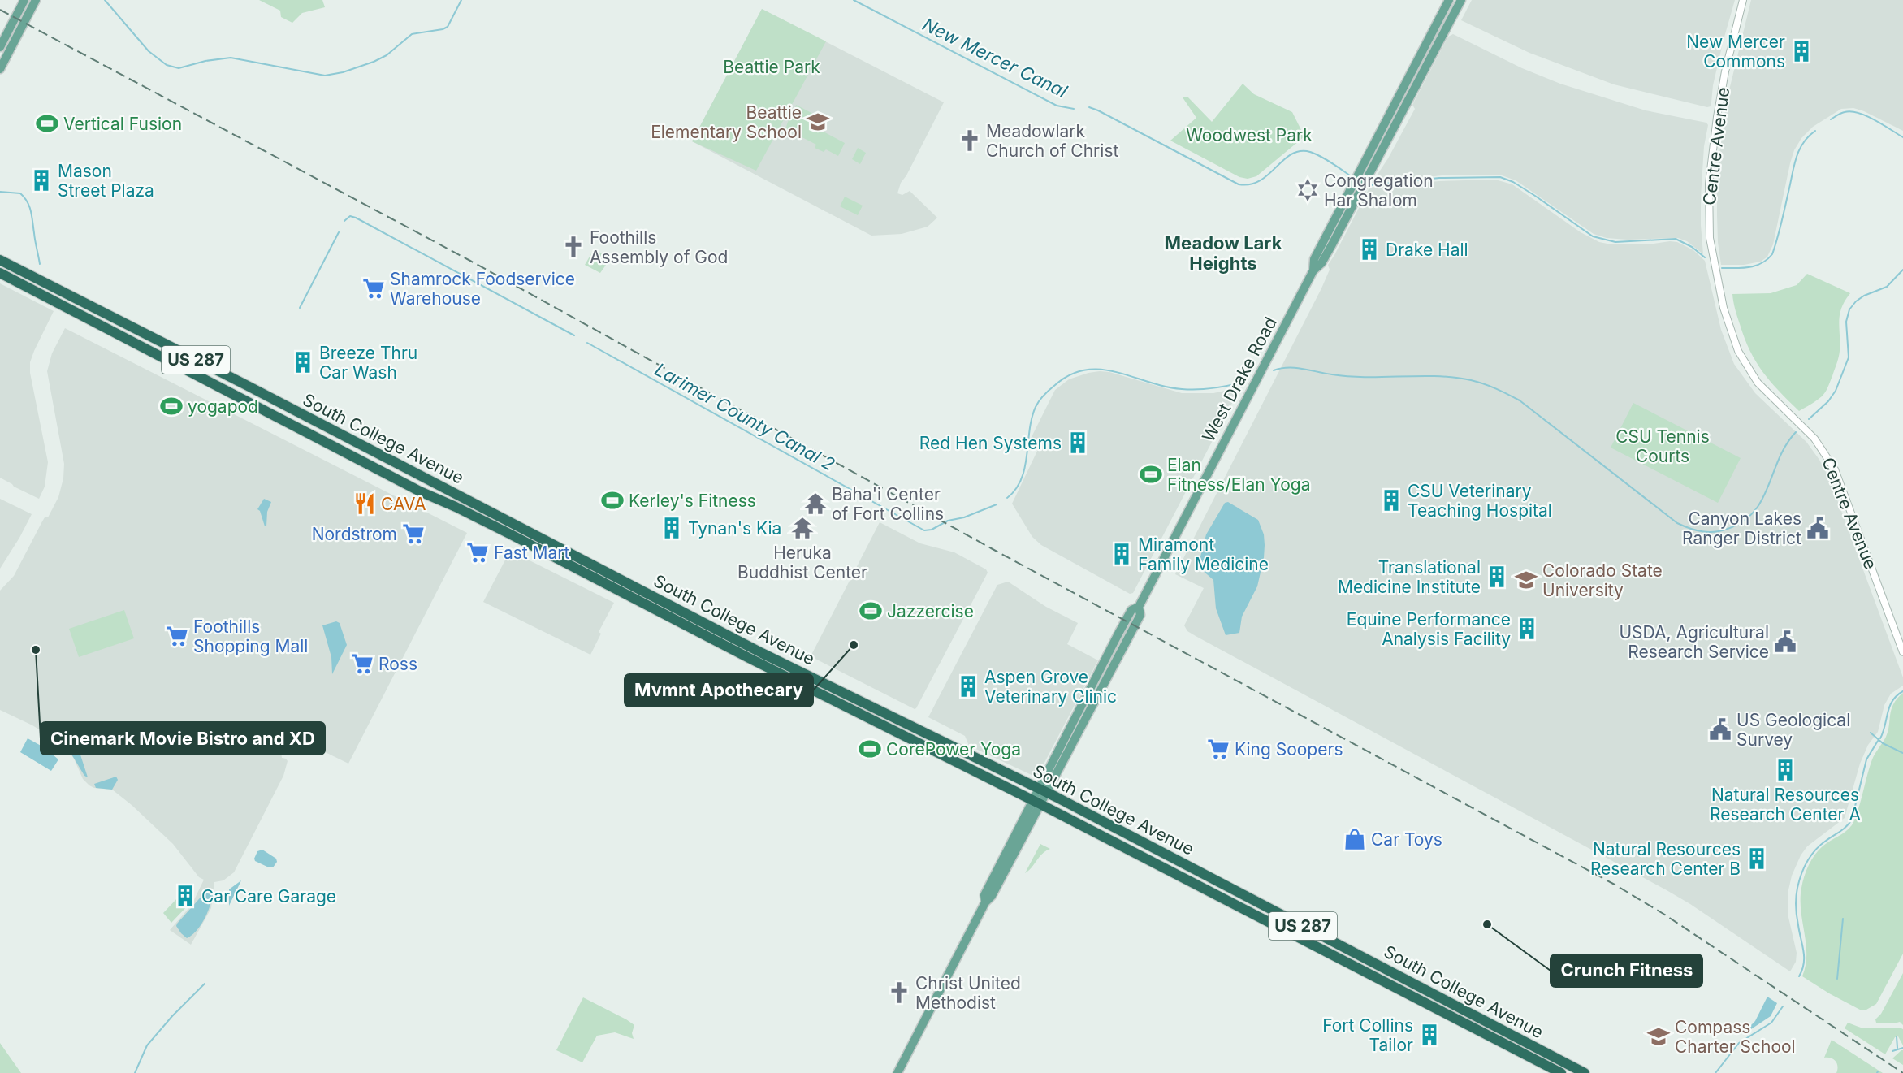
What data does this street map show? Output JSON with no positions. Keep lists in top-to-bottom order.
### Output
{
  "streets": {
    "highway": ["US 287", "South College Avenue"],
    "main road": ["West Drake Road"],
    "street": ["Centre Avenue"]
  },
  "crossings": [
    ["West Drake Road", "South College Avenue"]
  ],
  "districts": ["Meadow Lark Heights"],
  "water": ["New Mercer Canal", "Larimer County Canal 2"],
  "parks": ["Beattie Park", "Woodwest Park", "CSU Tennis Courts"],
  "places": {
    "building": [
      "New Mercer Commons",
      "Mason Street Plaza",
      "Drake Hall",
      "Breeze Thru Car Wash",
      "Red Hen Systems",
      "CSU Veterinary Teaching Hospital",
      "Tynan's Kia",
      "Miramont Family Medicine",
      "Translational Medicine Institute",
      "Equine Performance Analysis Facility",
      "Aspen Grove Veterinary Clinic",
      "Natural Resources Research Center A",
      "Natural Resources Research Center B",
      "Car Care Garage",
      "Fort Collins Tailor"
    ],
    "school or university": ["Beattie Elementary School", "Colorado State University", "Compass Charter School"],
    "sports": [
      "Vertical Fusion",
      "yogapod",
      "Elan Fitness/Elan Yoga",
      "Kerley's Fitness",
      "Jazzercise",
      "CorePower Yoga"
    ],
    "church": ["Meadowlark Church of Christ", "Foothills Assembly of God", "Christ United Methodist"],
    "synagogue": ["Congregation Har Shalom"],
    "supermarket": [
      "Shamrock Foodservice Warehouse",
      "Nordstrom",
      "Fast Mart",
      "Foothills Shopping Mall",
      "Ross",
      "King Soopers"
    ],
    "restaurant": ["CAVA"],
    "temple": ["Baha'i Center of Fort Collins", "Heruka Buddhist Center"],
    "public building": ["Canyon Lakes Ranger District", "USDA, Agricultural Research Service", "US Geological Survey"],
    "other": ["Mvmnt Apothecary", "Cinemark Movie Bistro and XD", "Crunch Fitness"],
    "shop": ["Car Toys"]
  }
}
